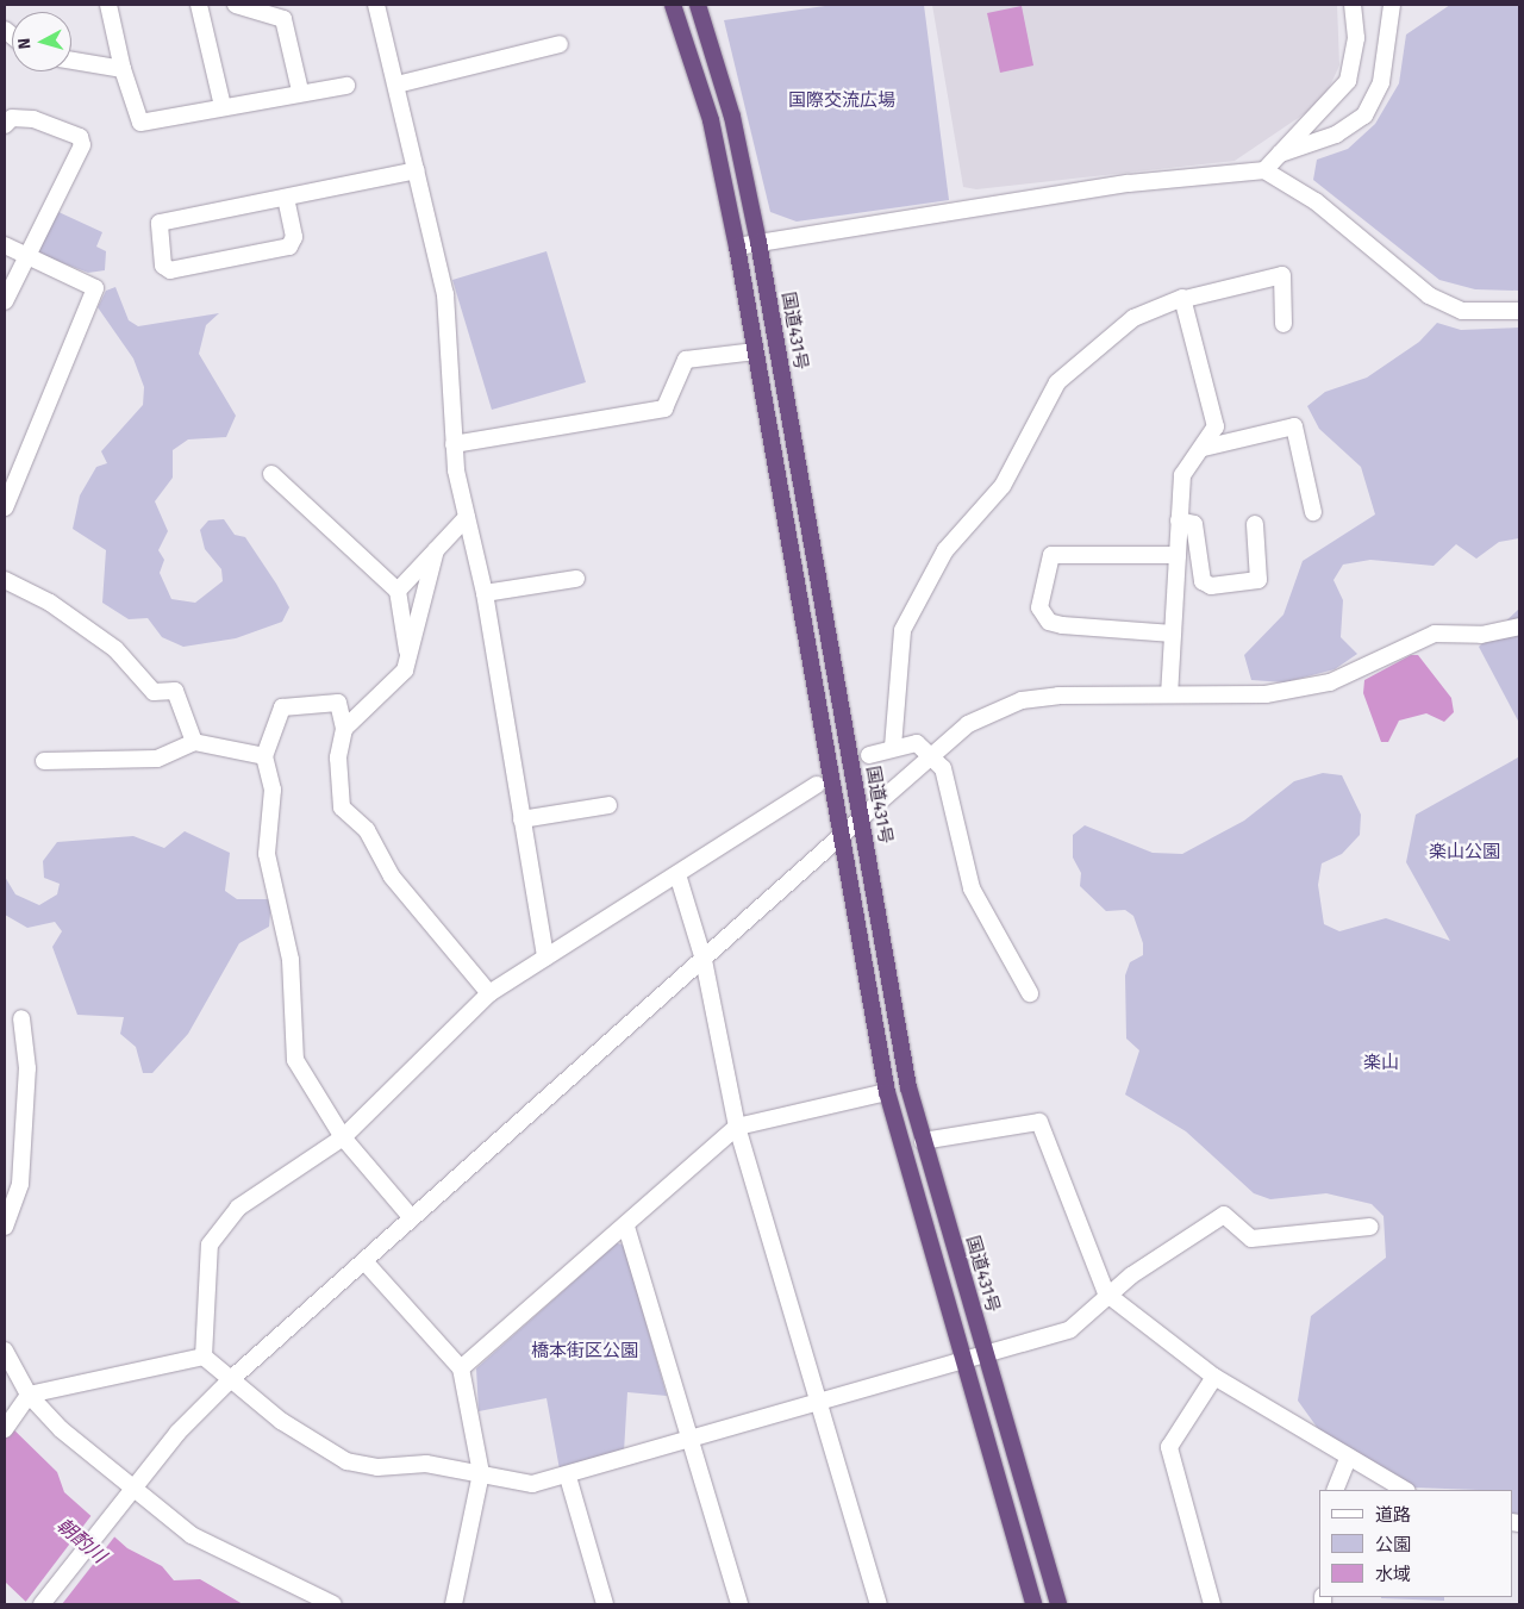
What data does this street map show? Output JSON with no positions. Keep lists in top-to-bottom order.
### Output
{
  "streets": {
    "highway": ["国道431号"]
  },
  "water": ["朝酌川"],
  "parks": [
    "国際交流広場",
    "楽山公園",
    "楽山",
    "橋本街区公園"
  ],
  "legend": ["道路", "公園", "水域"],
  "north": "left"
}
